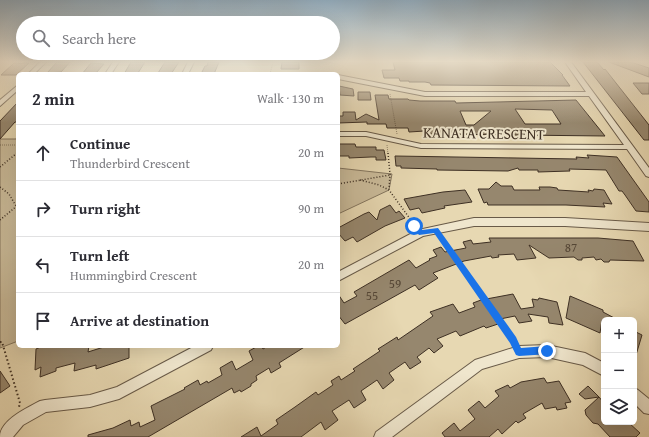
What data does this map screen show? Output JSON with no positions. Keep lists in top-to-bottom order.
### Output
{
  "streets": {
    "street": ["KANATA CRESCENT"]
  },
  "house_numbers": ["87", "59", "55"],
  "page": {
    "search": "Search here",
    "heading": ["2 min", "Walk · 130 m"],
    "list": [
      ["Continue", "Thunderbird Crescent", "20 m"],
      ["Turn right", "90 m"],
      ["Turn left", "Hummingbird Crescent", "20 m"],
      "Arrive at destination"
    ],
    "map_buttons": ["+", "−"]
  }
}
